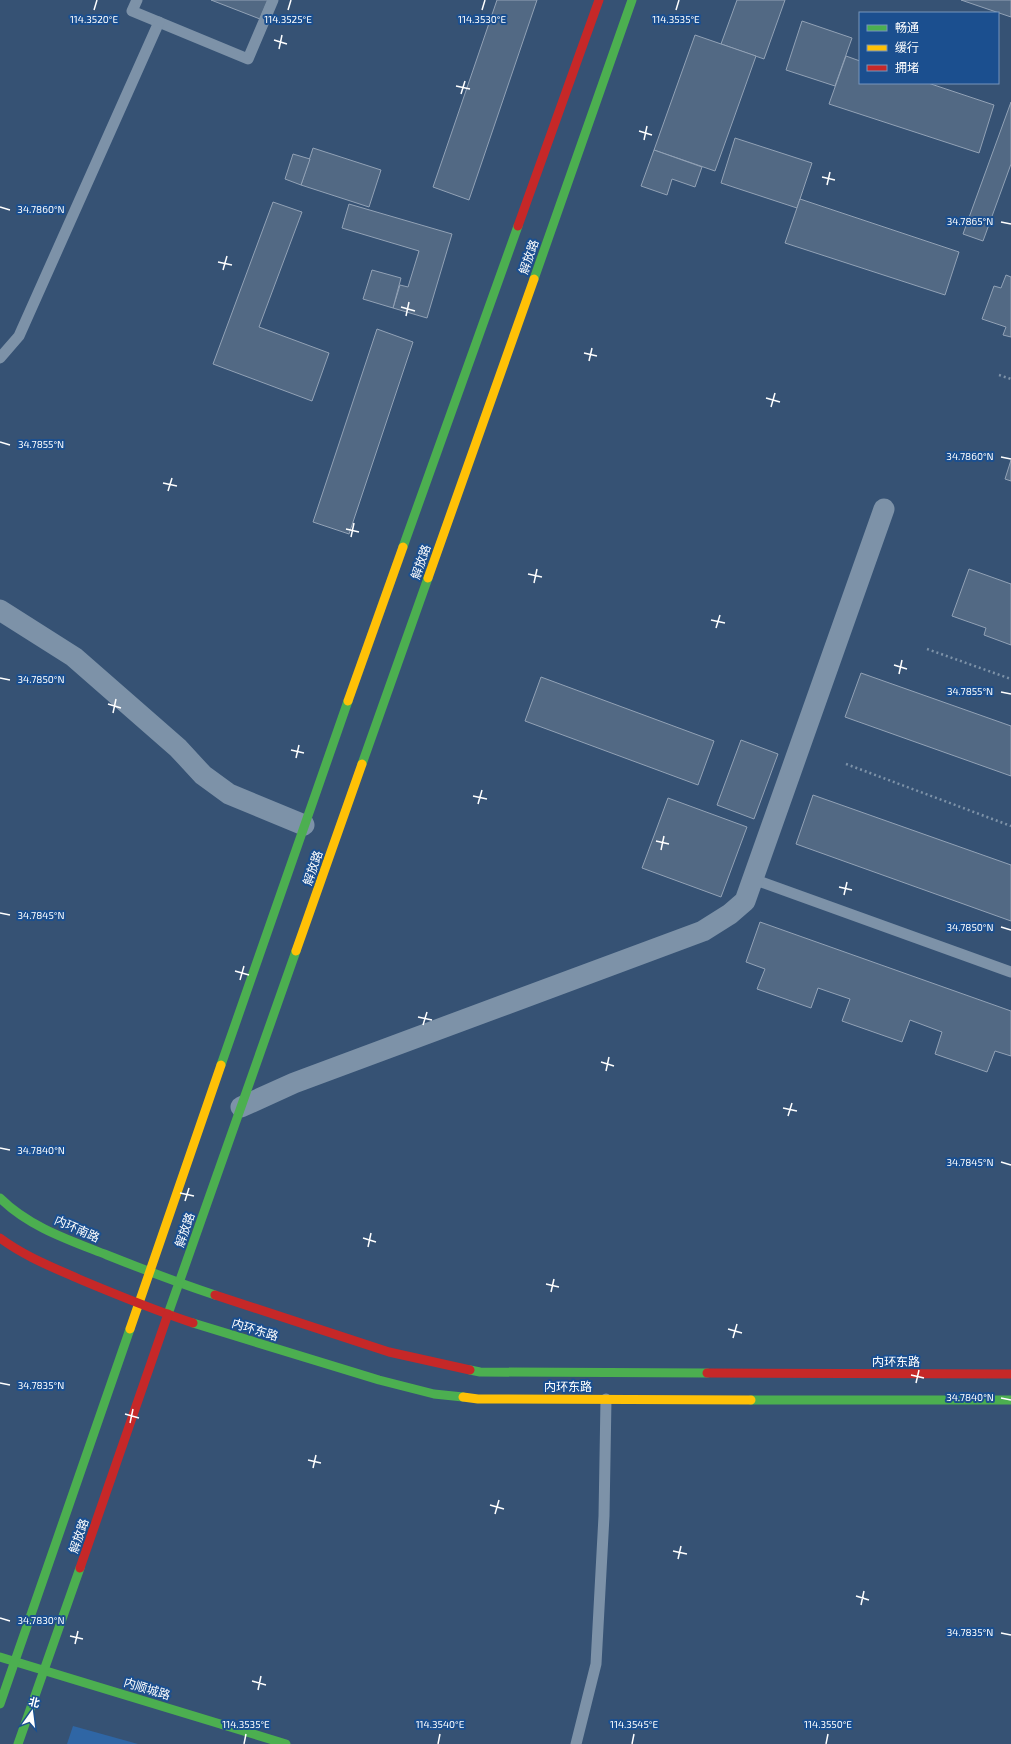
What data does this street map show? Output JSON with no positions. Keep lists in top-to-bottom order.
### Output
{
  "streets": {
    "main road": [
      "解放路",
      "内环南路",
      "内环东路",
      "内顺城路"
    ]
  },
  "crossings": [
    ["解放路", "内环南路"],
    ["解放路", "内环东路"],
    ["解放路", "内顺城路"],
    ["内环南路", "内环东路"]
  ],
  "legend": ["畅通", "缓行", "拥堵"],
  "north": "top",
  "coordinates": [
    "114.3520°E",
    "114.3525°E",
    "114.3530°E",
    "114.3535°E",
    "34.7860°N",
    "34.7865°N",
    "34.7855°N",
    "34.7850°N",
    "34.7845°N",
    "34.7840°N",
    "34.7835°N",
    "34.7830°N",
    "114.3540°E",
    "114.3545°E",
    "114.3550°E"
  ]
}
